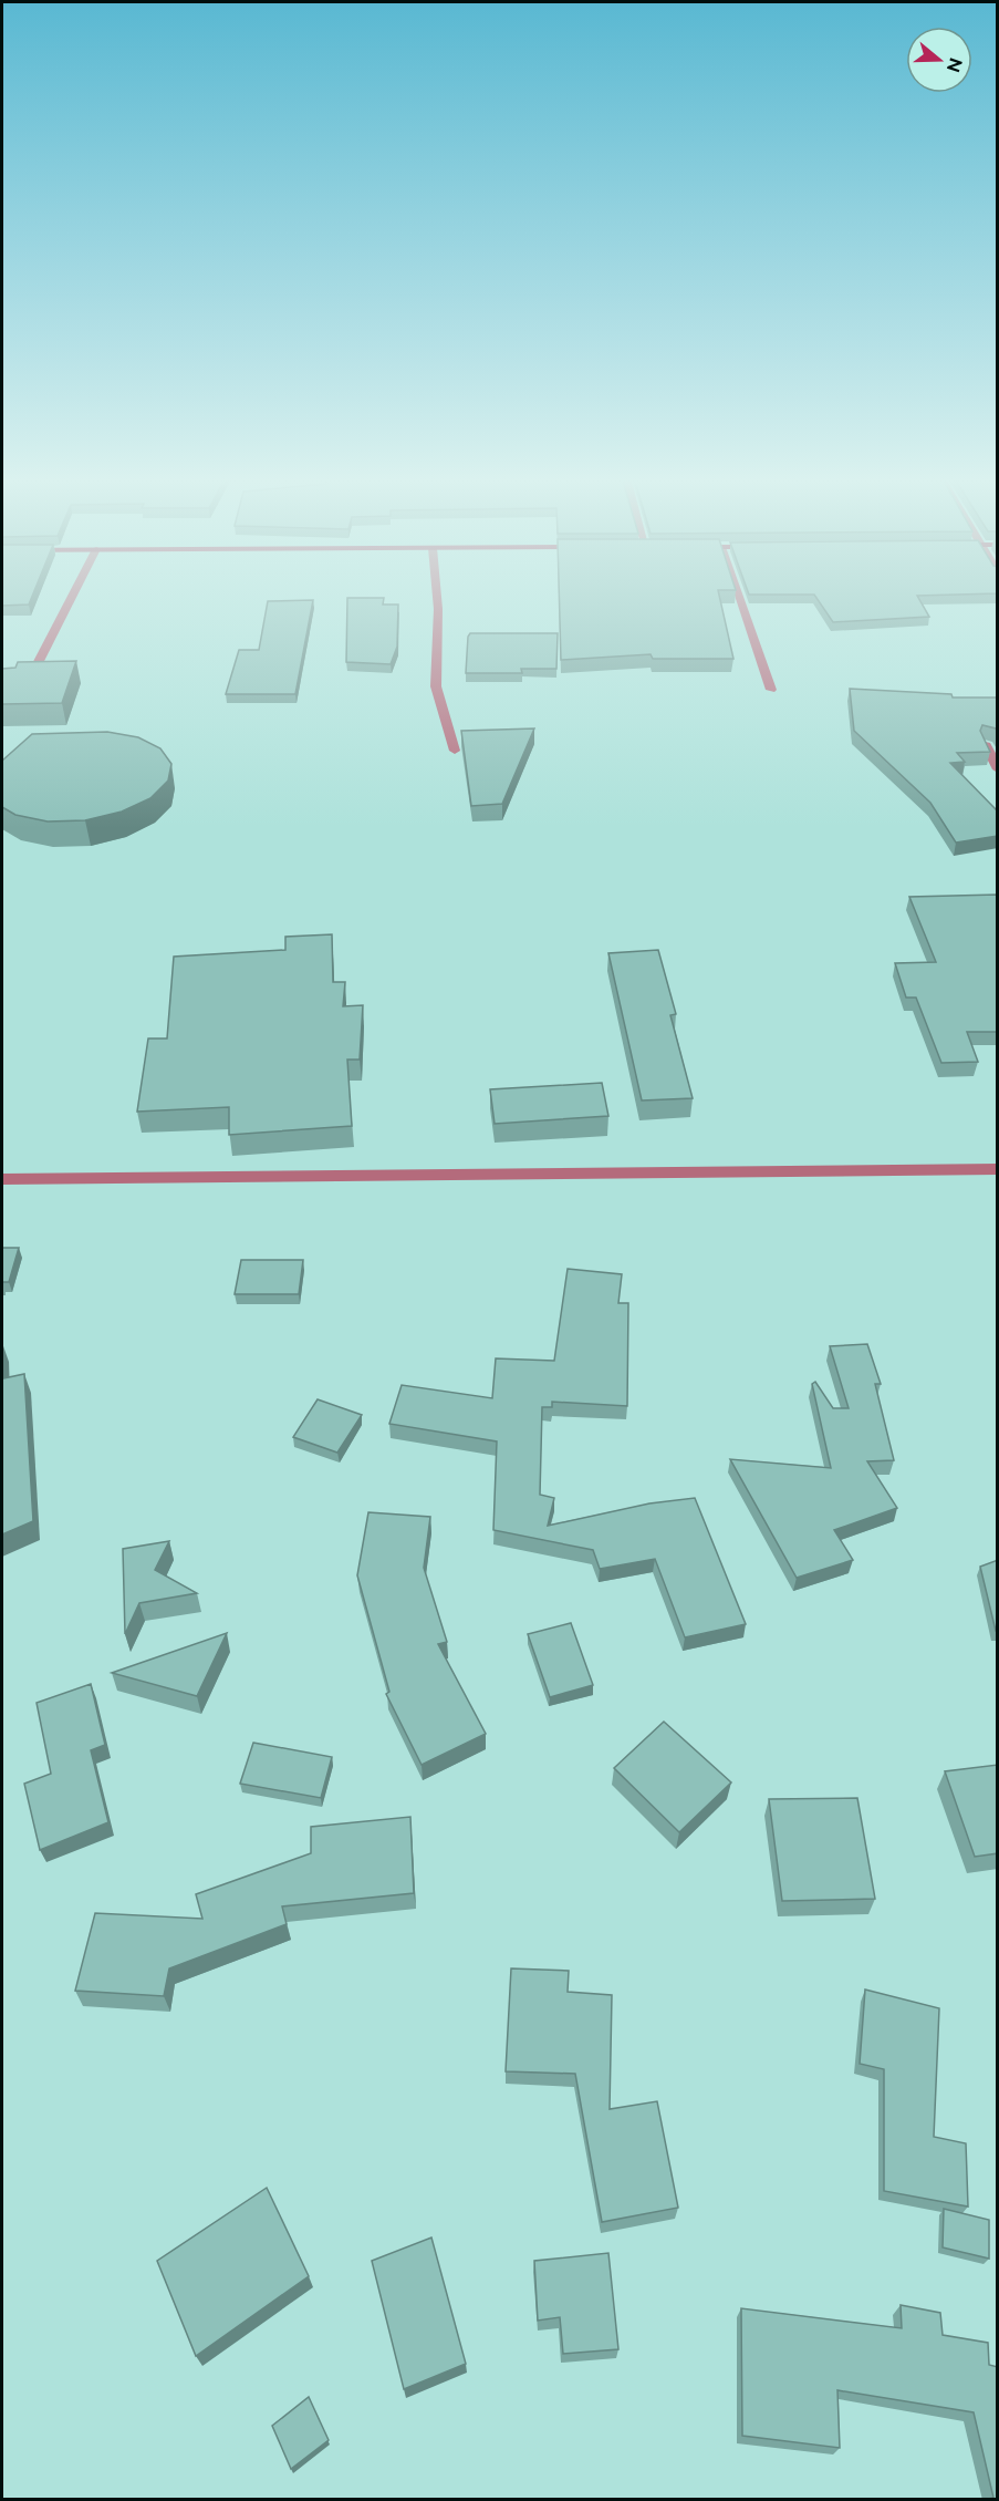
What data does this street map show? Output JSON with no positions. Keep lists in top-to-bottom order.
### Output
{
  "north": "right"
}
